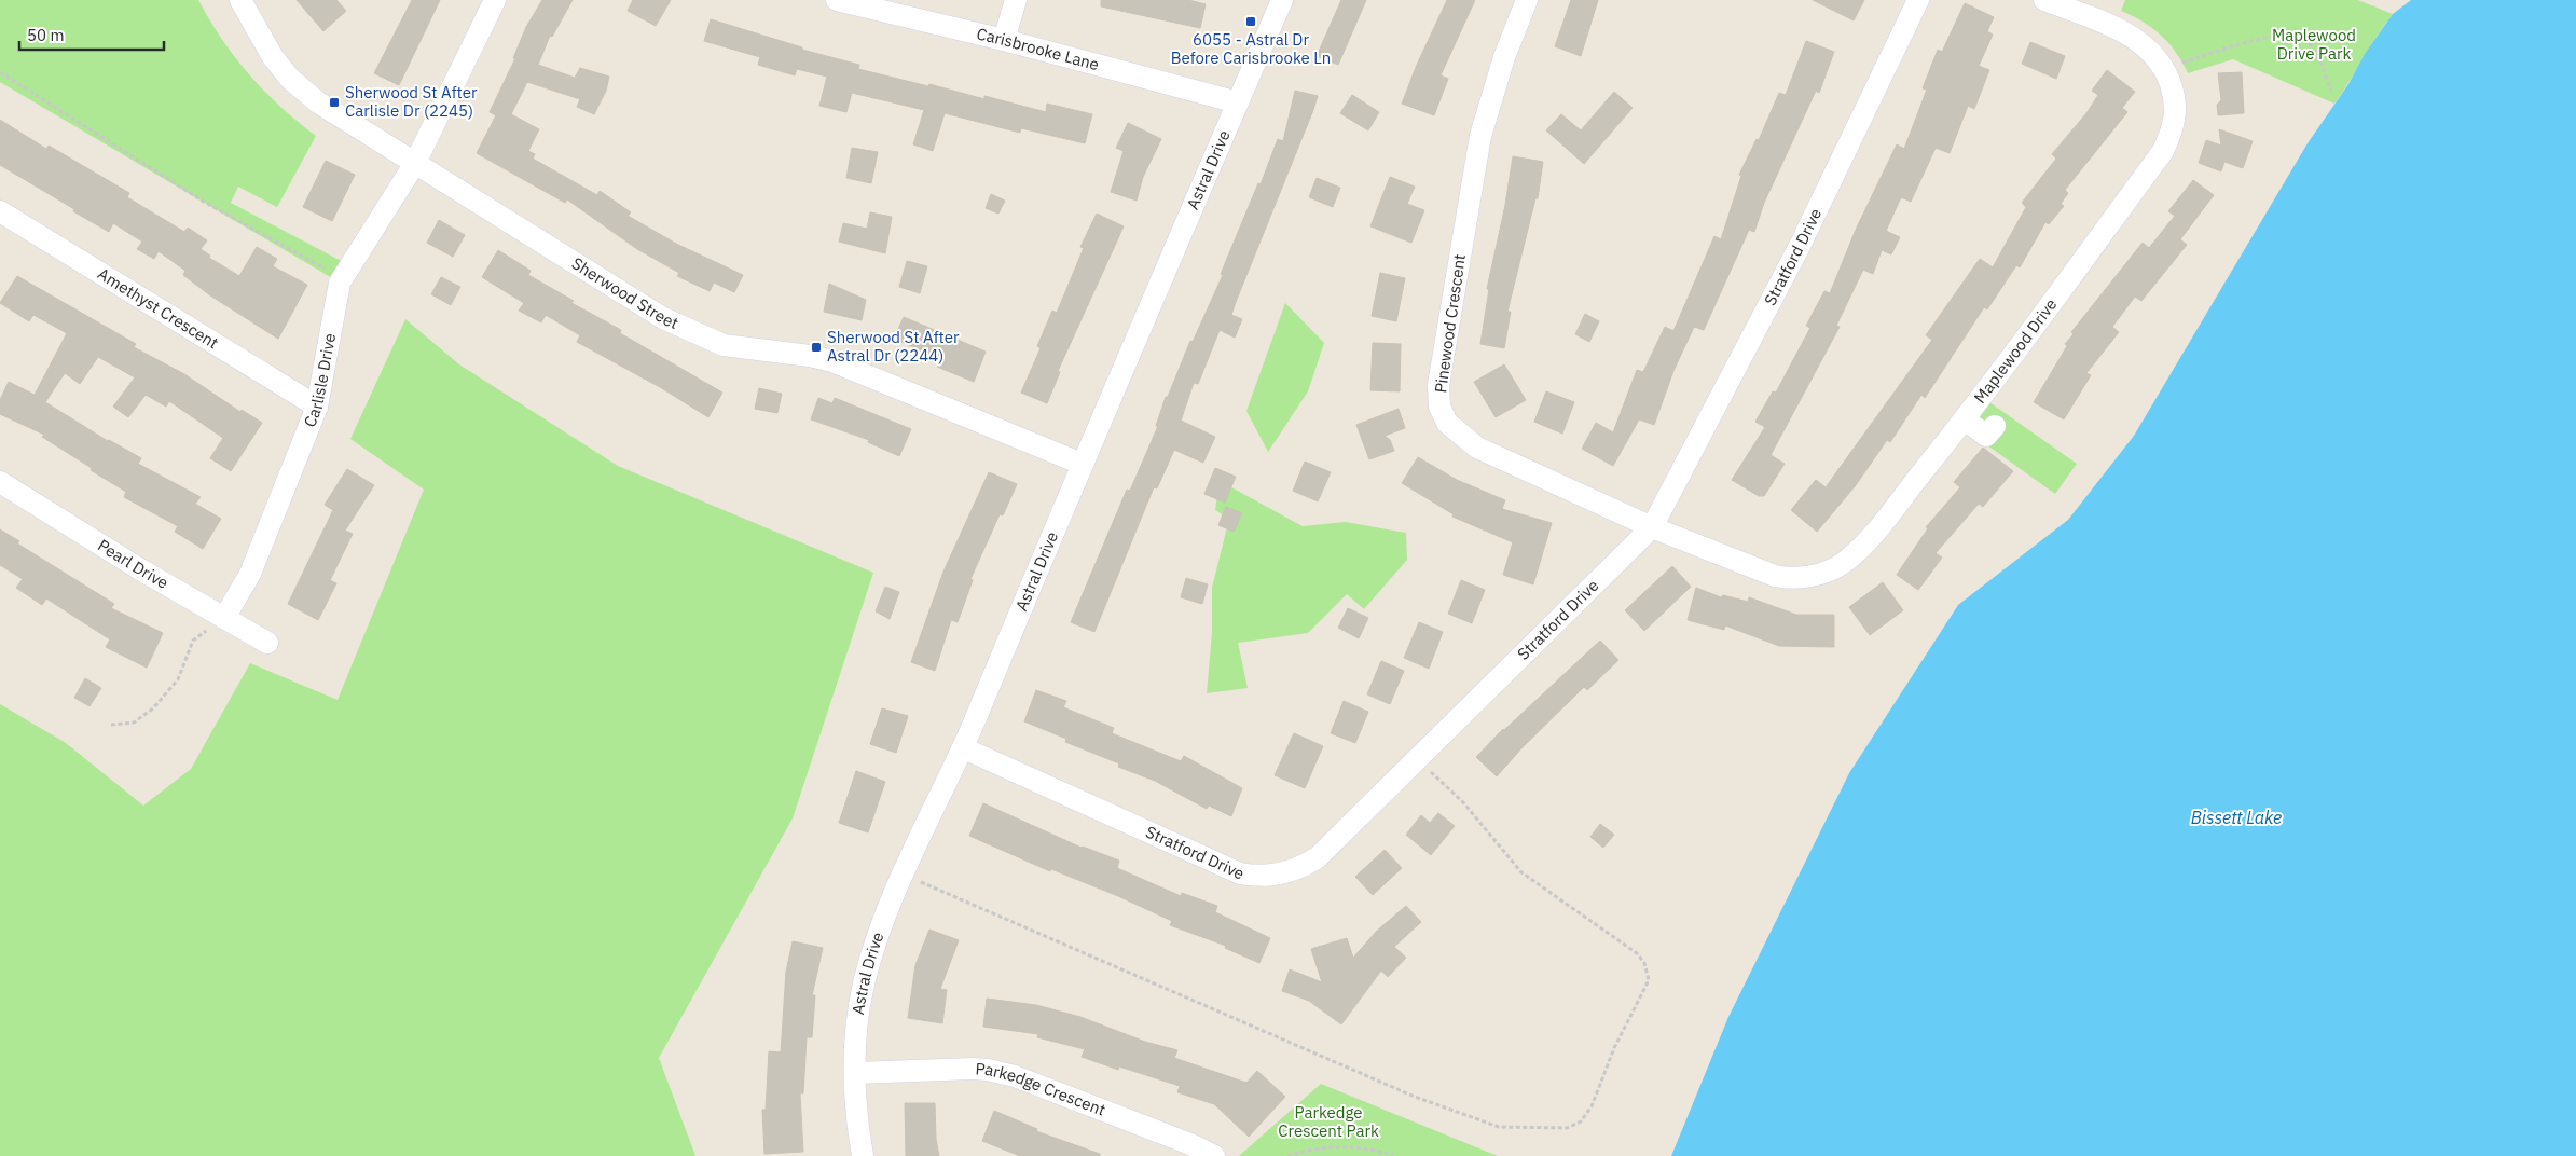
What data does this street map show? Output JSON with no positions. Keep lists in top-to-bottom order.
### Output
{
  "streets": {
    "street": [
      "Carisbrooke Lane",
      "Astral Drive",
      "Stratford Drive",
      "Sherwood Street",
      "Amethyst Crescent",
      "Pinewood Crescent",
      "Maplewood Drive",
      "Carlisle Drive",
      "Pearl Drive",
      "Parkedge Crescent"
    ]
  },
  "crossings": [
    ["Carisbrooke Lane", "Astral Drive"],
    ["Astral Drive", "Stratford Drive"],
    ["Astral Drive", "Sherwood Street"],
    ["Astral Drive", "Parkedge Crescent"],
    ["Stratford Drive", "Pinewood Crescent"],
    ["Stratford Drive", "Maplewood Drive"],
    ["Sherwood Street", "Carlisle Drive"],
    ["Amethyst Crescent", "Carlisle Drive"],
    ["Pinewood Crescent", "Maplewood Drive"],
    ["Carlisle Drive", "Pearl Drive"]
  ],
  "water": ["Bissett Lake"],
  "parks": ["Maplewood Drive Park", "Parkedge Crescent Park"],
  "places": {
    "transit": ["6055 - Astral Dr Before Carisbrooke Ln", "Sherwood St After Carlisle Dr (2245)", "Sherwood St After Astral Dr (2244)"]
  },
  "scale_bar": "50 m"
}
